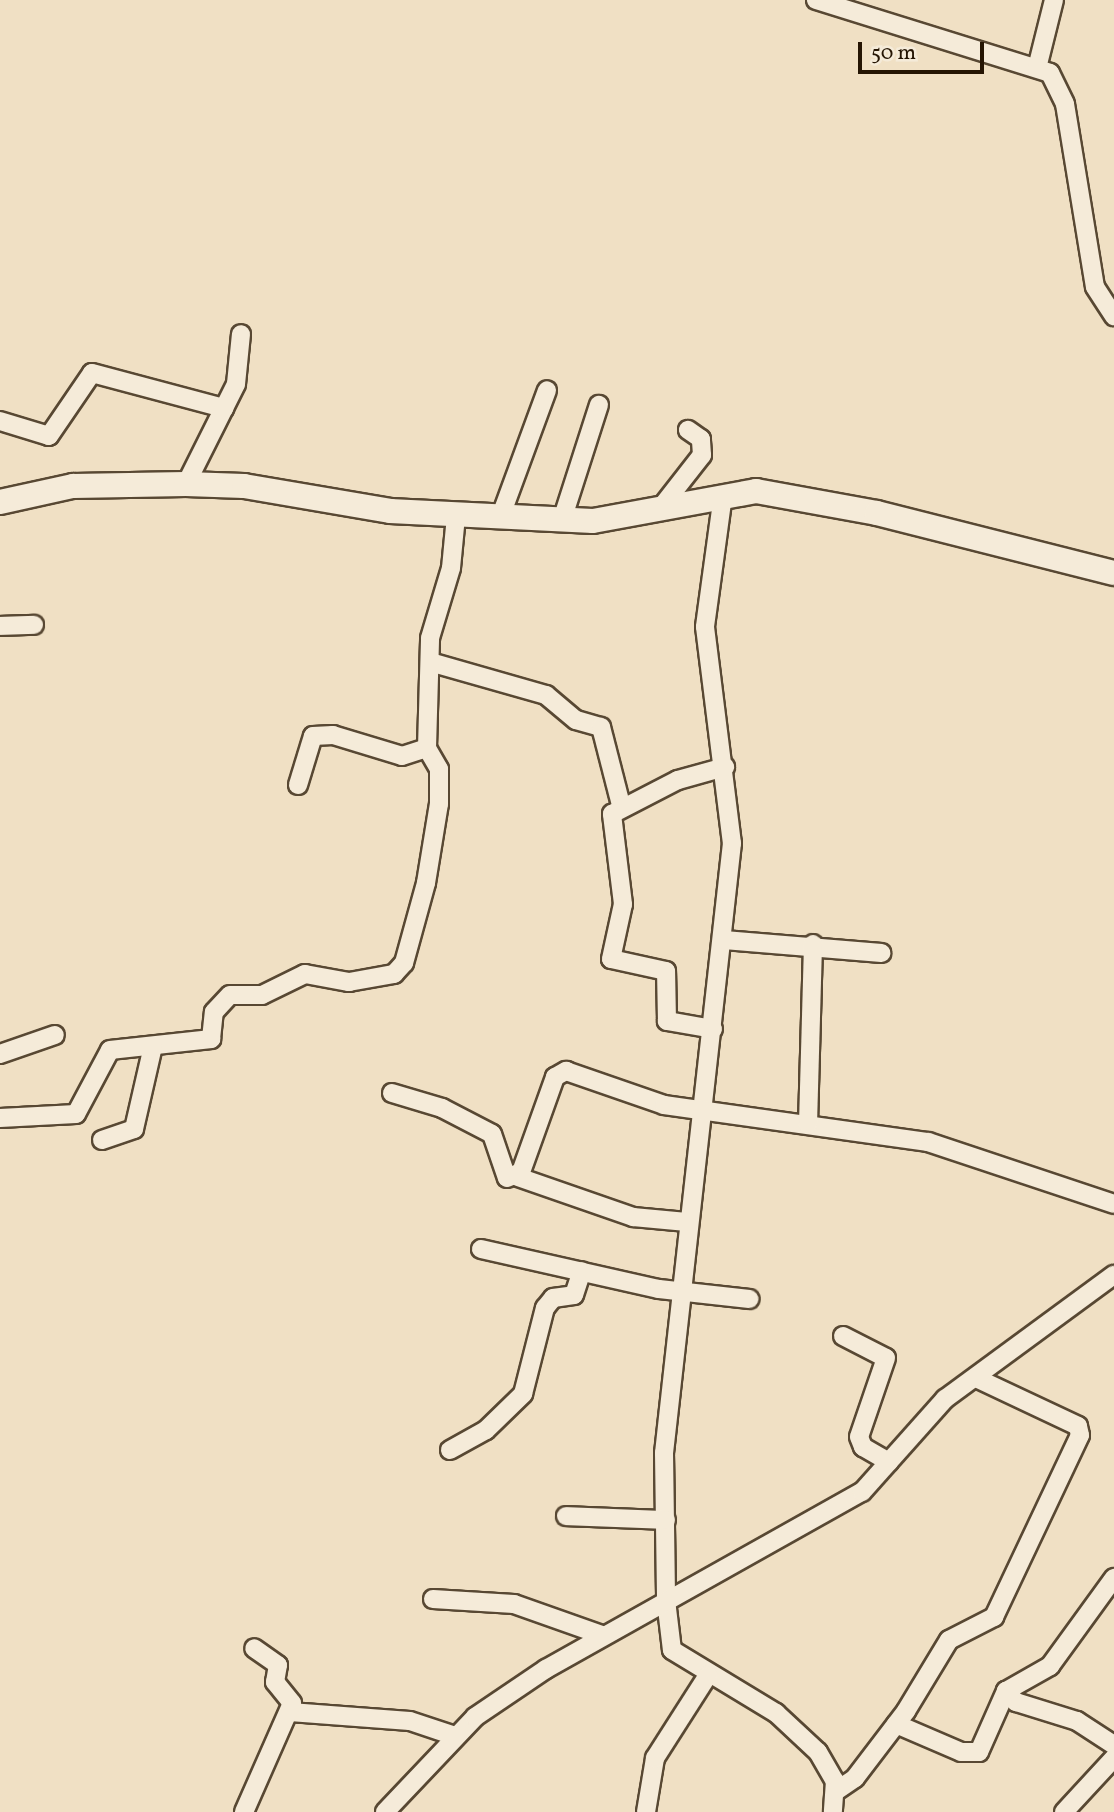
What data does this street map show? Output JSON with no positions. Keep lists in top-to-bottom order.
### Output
{
  "scale_bar": "50 m"
}
